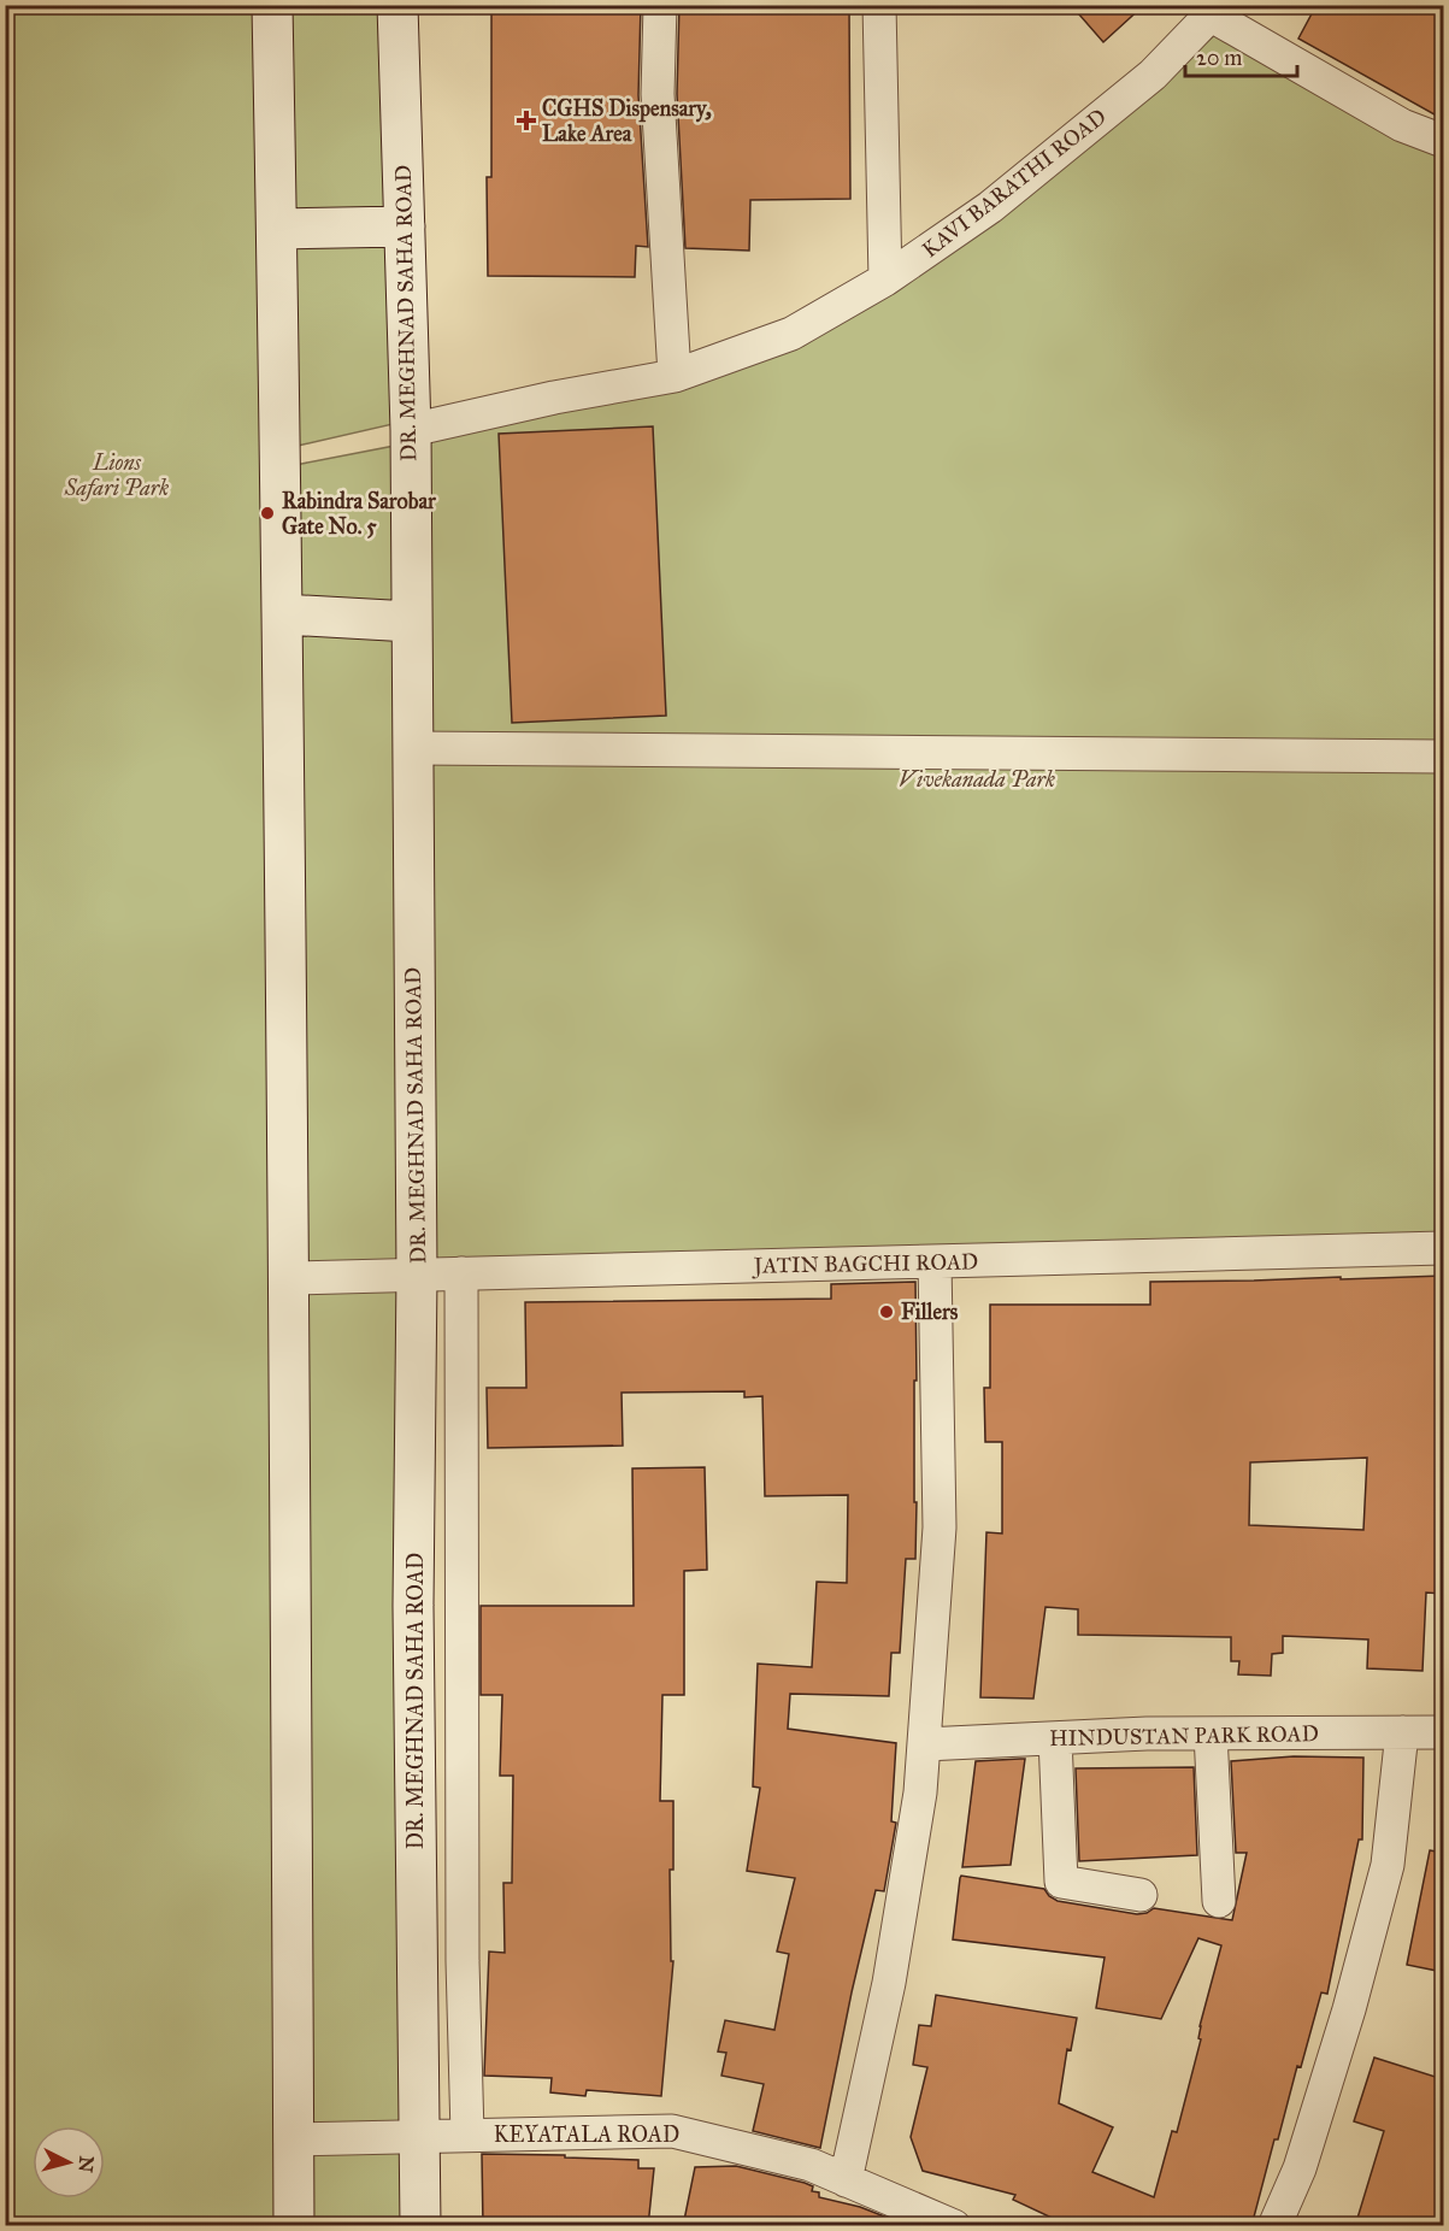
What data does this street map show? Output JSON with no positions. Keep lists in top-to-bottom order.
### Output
{
  "streets": {
    "street": [
      "KAVI BARATHI ROAD",
      "DR. MEGHNAD SAHA ROAD",
      "JATIN BAGCHI ROAD",
      "HINDUSTAN PARK ROAD",
      "KEYATALA ROAD"
    ]
  },
  "crossings": [
    ["KAVI BARATHI ROAD", "DR. MEGHNAD SAHA ROAD"],
    ["DR. MEGHNAD SAHA ROAD", "JATIN BAGCHI ROAD"],
    ["DR. MEGHNAD SAHA ROAD", "KEYATALA ROAD"]
  ],
  "parks": ["Lions Safari Park", "Vivekanada Park"],
  "places": {
    "health": ["CGHS Dispensary, Lake Area"],
    "other": ["Rabindra Sarobar Gate No. 5", "Fillers"]
  },
  "scale_bar": "20 m",
  "north": "right"
}
